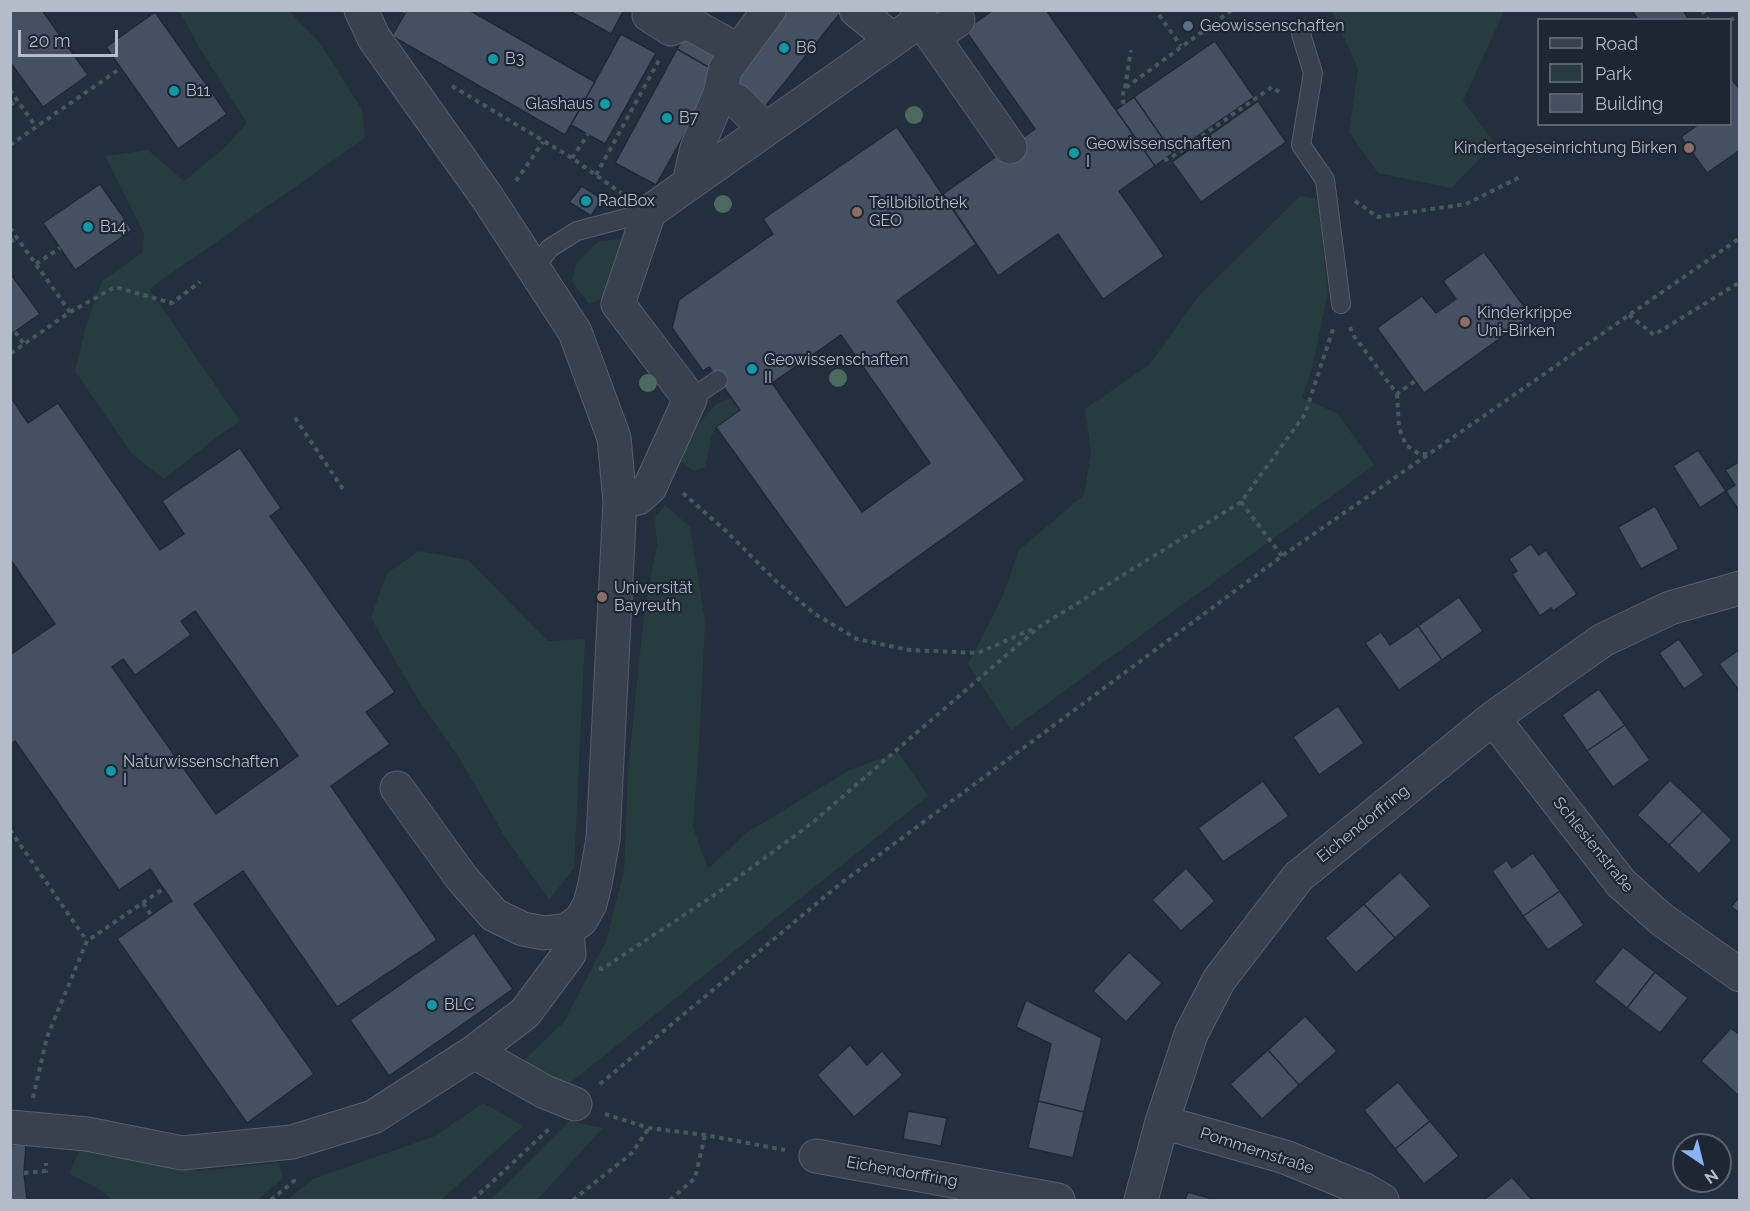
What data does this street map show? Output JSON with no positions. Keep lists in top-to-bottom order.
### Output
{
  "streets": {
    "street": ["Eichendorffring", "Schlesienstraße", "Pommernstraße"]
  },
  "crossings": [
    ["Eichendorffring", "Schlesienstraße"],
    ["Eichendorffring", "Pommernstraße"]
  ],
  "places": [
    "Geowissenschaften",
    "B6",
    "B3",
    "B11",
    "Glashaus",
    "B7",
    "Kindertageseinrichtung Birken",
    "Geowissenschaften I",
    "RadBox",
    "Teilbibilothek GEO",
    "B14",
    "Kinderkrippe Uni-Birken",
    "Geowissenschaften II",
    "Universität Bayreuth",
    "Naturwissenschaften I",
    "BLC"
  ],
  "legend": ["Road", "Park", "Building"],
  "scale_bar": "20 m",
  "north": "bottom right"
}
